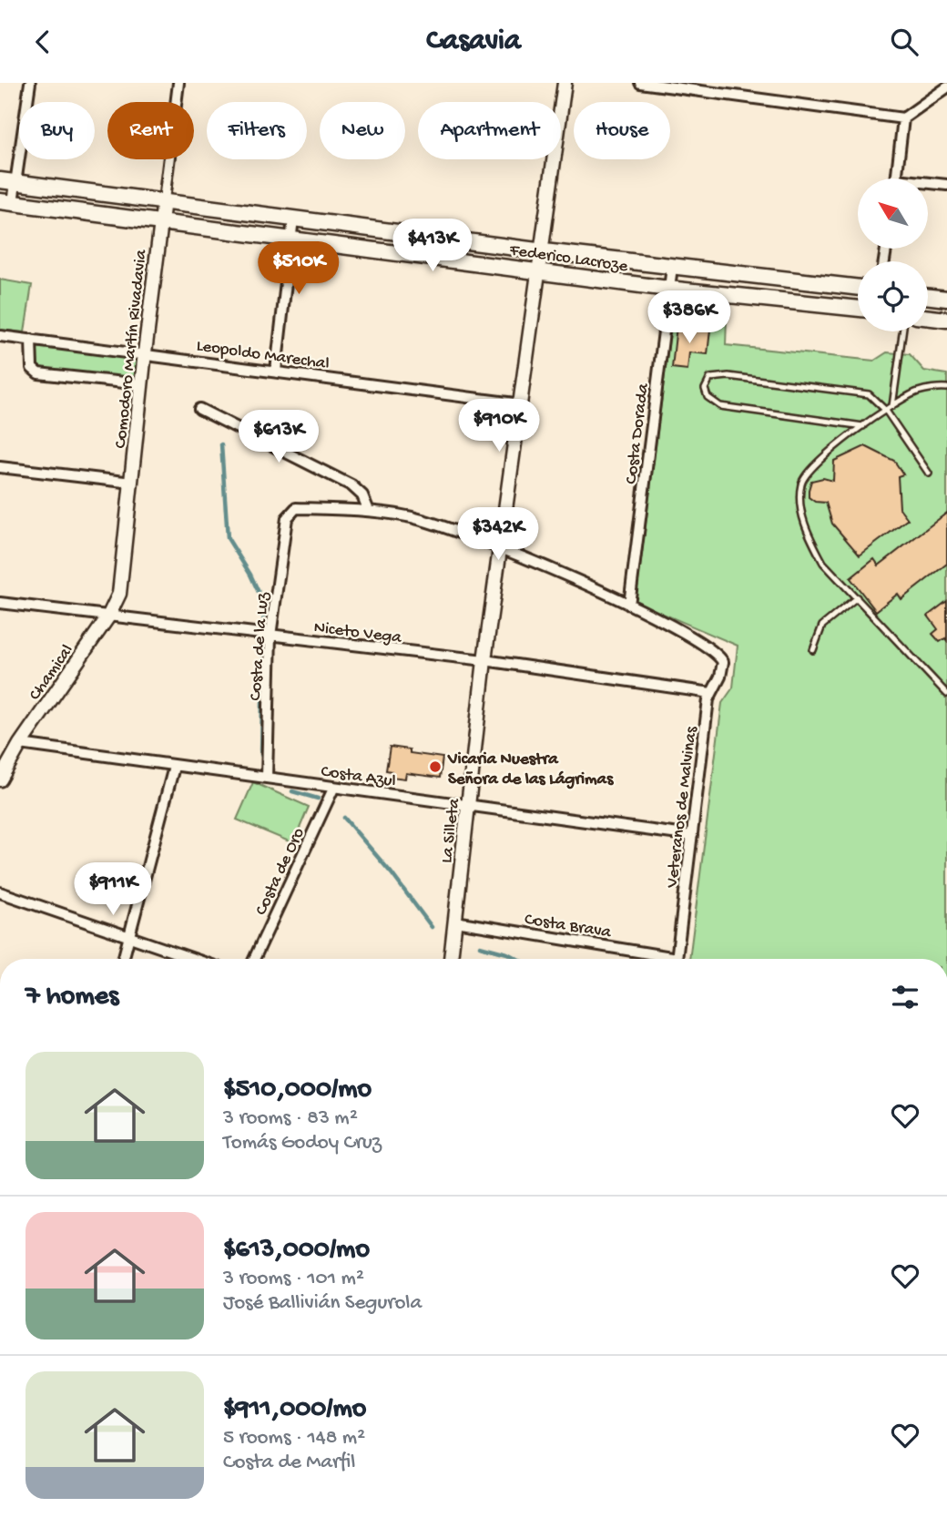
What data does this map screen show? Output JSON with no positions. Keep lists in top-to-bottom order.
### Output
{
  "streets": {
    "main road": ["Federico Lacroze"],
    "street": [
      "Comodoro Martín Rivadavia",
      "Leopoldo Marechal",
      "Costa Dorada",
      "Niceto Vega",
      "Costa de la Luz",
      "Chamical",
      "Costa Azul",
      "Veteranos de Malvinas",
      "La Silleta",
      "Costa de Oro",
      "Costa Brava"
    ]
  },
  "crossings": [
    ["Federico Lacroze", "Comodoro Martín Rivadavia"],
    ["Federico Lacroze", "Costa Dorada"],
    ["Federico Lacroze", "La Silleta"],
    ["Comodoro Martín Rivadavia", "Leopoldo Marechal"],
    ["Comodoro Martín Rivadavia", "Niceto Vega"],
    ["Comodoro Martín Rivadavia", "Chamical"],
    ["Leopoldo Marechal", "La Silleta"],
    ["Costa Dorada", "Veteranos de Malvinas"],
    ["Niceto Vega", "Costa de la Luz"],
    ["Niceto Vega", "Chamical"],
    ["Niceto Vega", "Veteranos de Malvinas"],
    ["Niceto Vega", "La Silleta"],
    ["Costa de la Luz", "Costa Azul"],
    ["Chamical", "Costa Azul"],
    ["Costa Azul", "Veteranos de Malvinas"],
    ["Costa Azul", "La Silleta"],
    ["Costa Azul", "Costa de Oro"],
    ["La Silleta", "Costa Brava"]
  ],
  "places": ["Vicaria Nuestra Señora de las Lágrimas"],
  "north": "top left",
  "page": {
    "header": "Casavia",
    "chip": [
      "Buy",
      "Rent",
      "Filters",
      "New",
      "Apartment",
      "House"
    ],
    "price": [
      "$413K",
      "$510K",
      "$386K",
      "$910K",
      "$613K",
      "$342K",
      "$911K"
    ],
    "heading": "7 homes",
    "list": [
      {
        "name": "$510,000/mo",
        "note": "3 rooms · 83 m² · Tomás Godoy Cruz"
      },
      {
        "name": "$613,000/mo",
        "note": "3 rooms · 101 m² · José Ballivián Segurola"
      },
      {
        "name": "$911,000/mo",
        "note": "5 rooms · 148 m² · Costa de Marfil"
      }
    ]
  }
}
